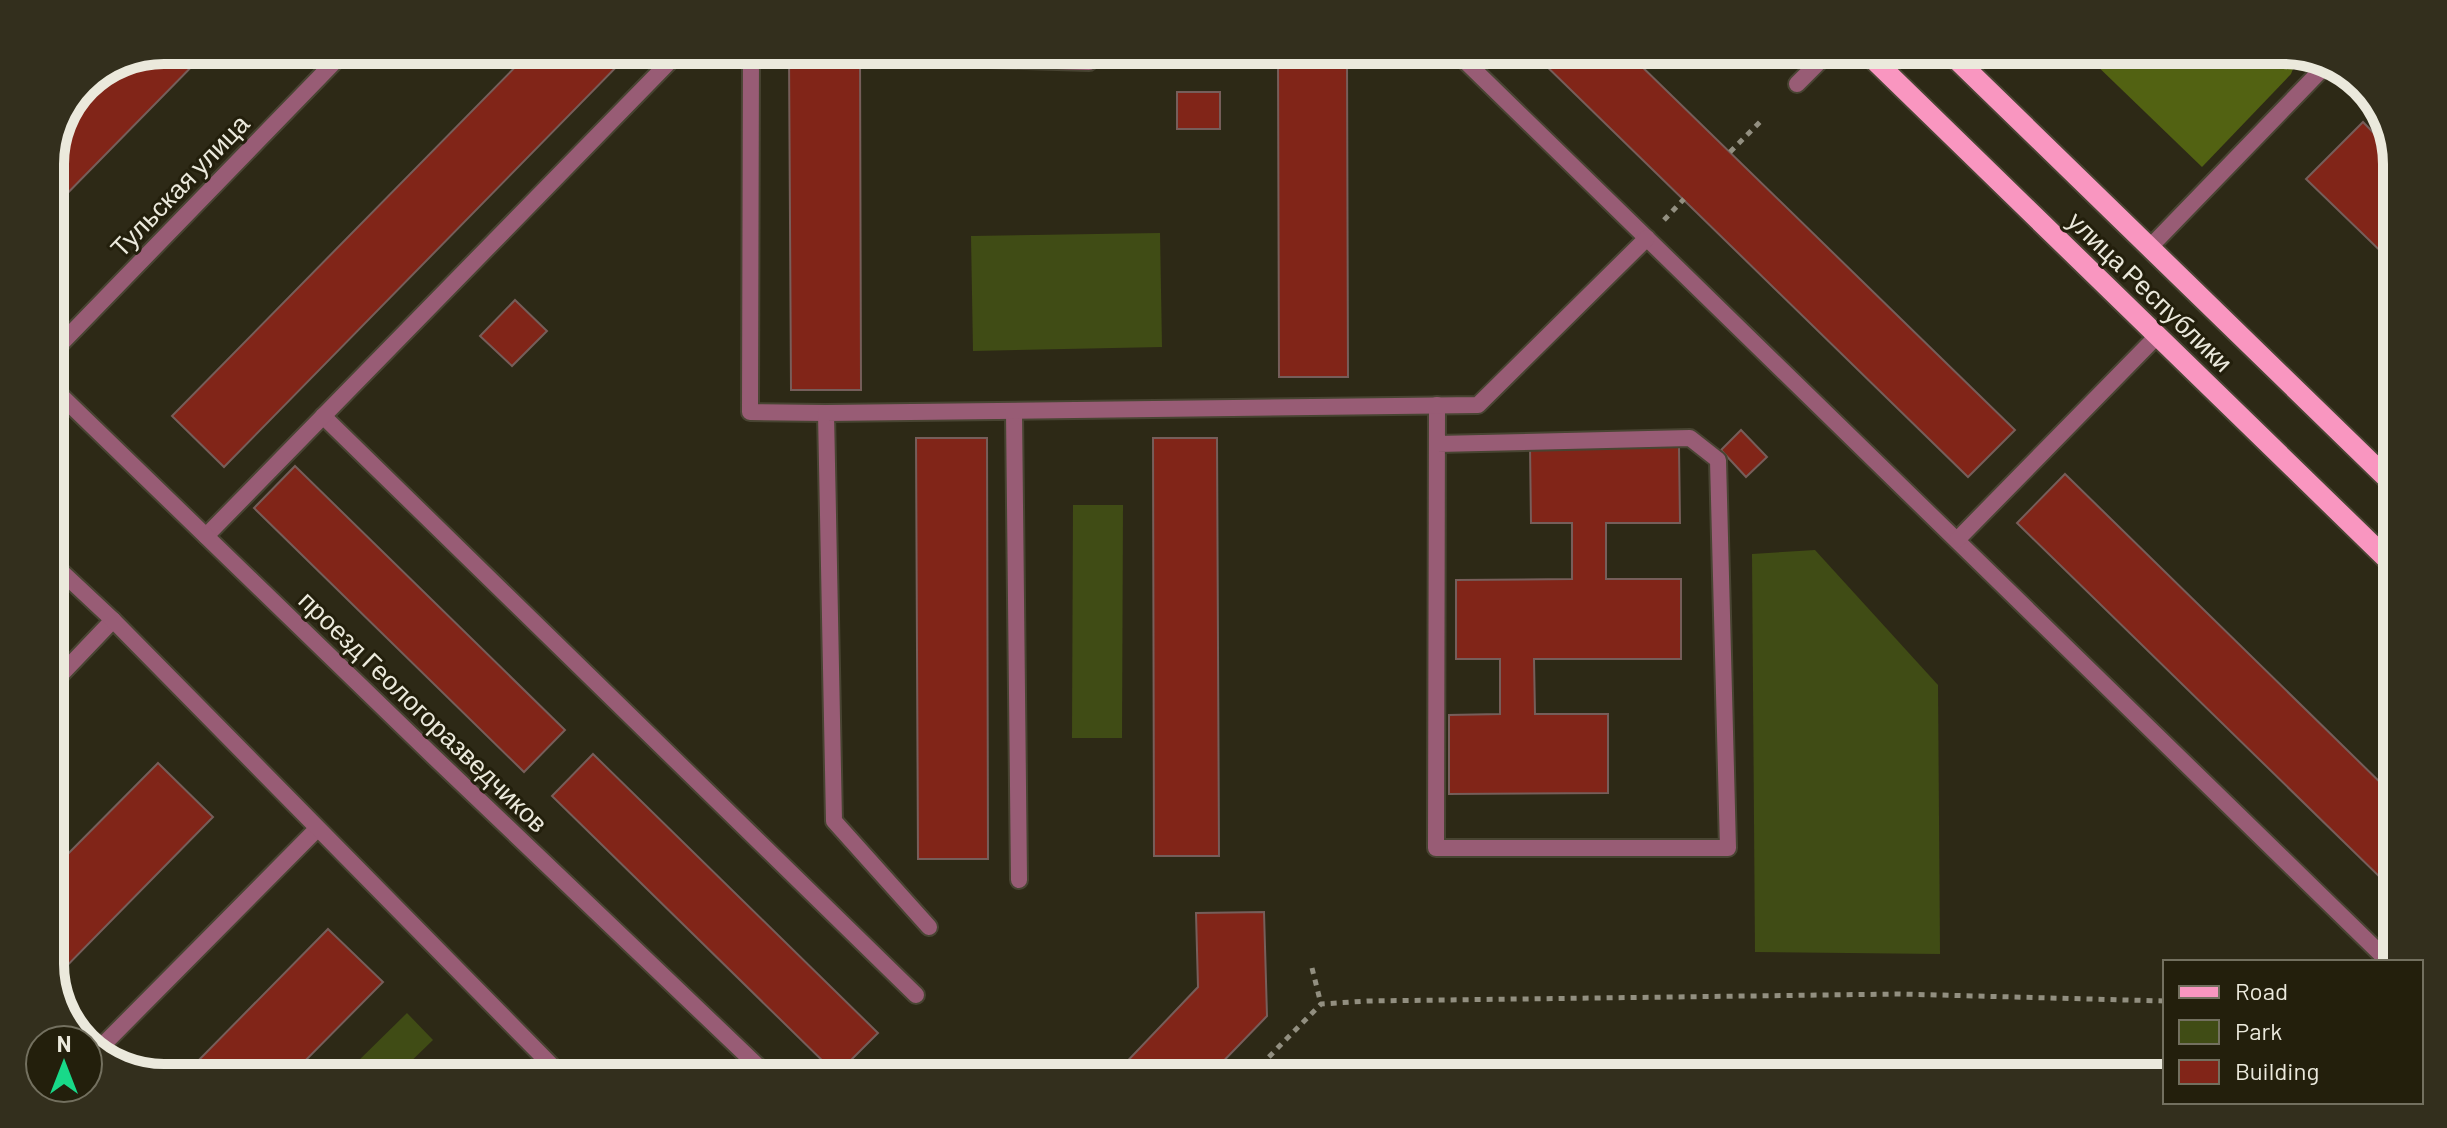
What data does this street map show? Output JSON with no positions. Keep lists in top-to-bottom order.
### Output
{
  "streets": {
    "main road": ["улица Республики"],
    "street": ["Тульская улица", "проезд Геологоразведчиков"]
  },
  "legend": ["Road", "Park", "Building"],
  "north": "top"
}
